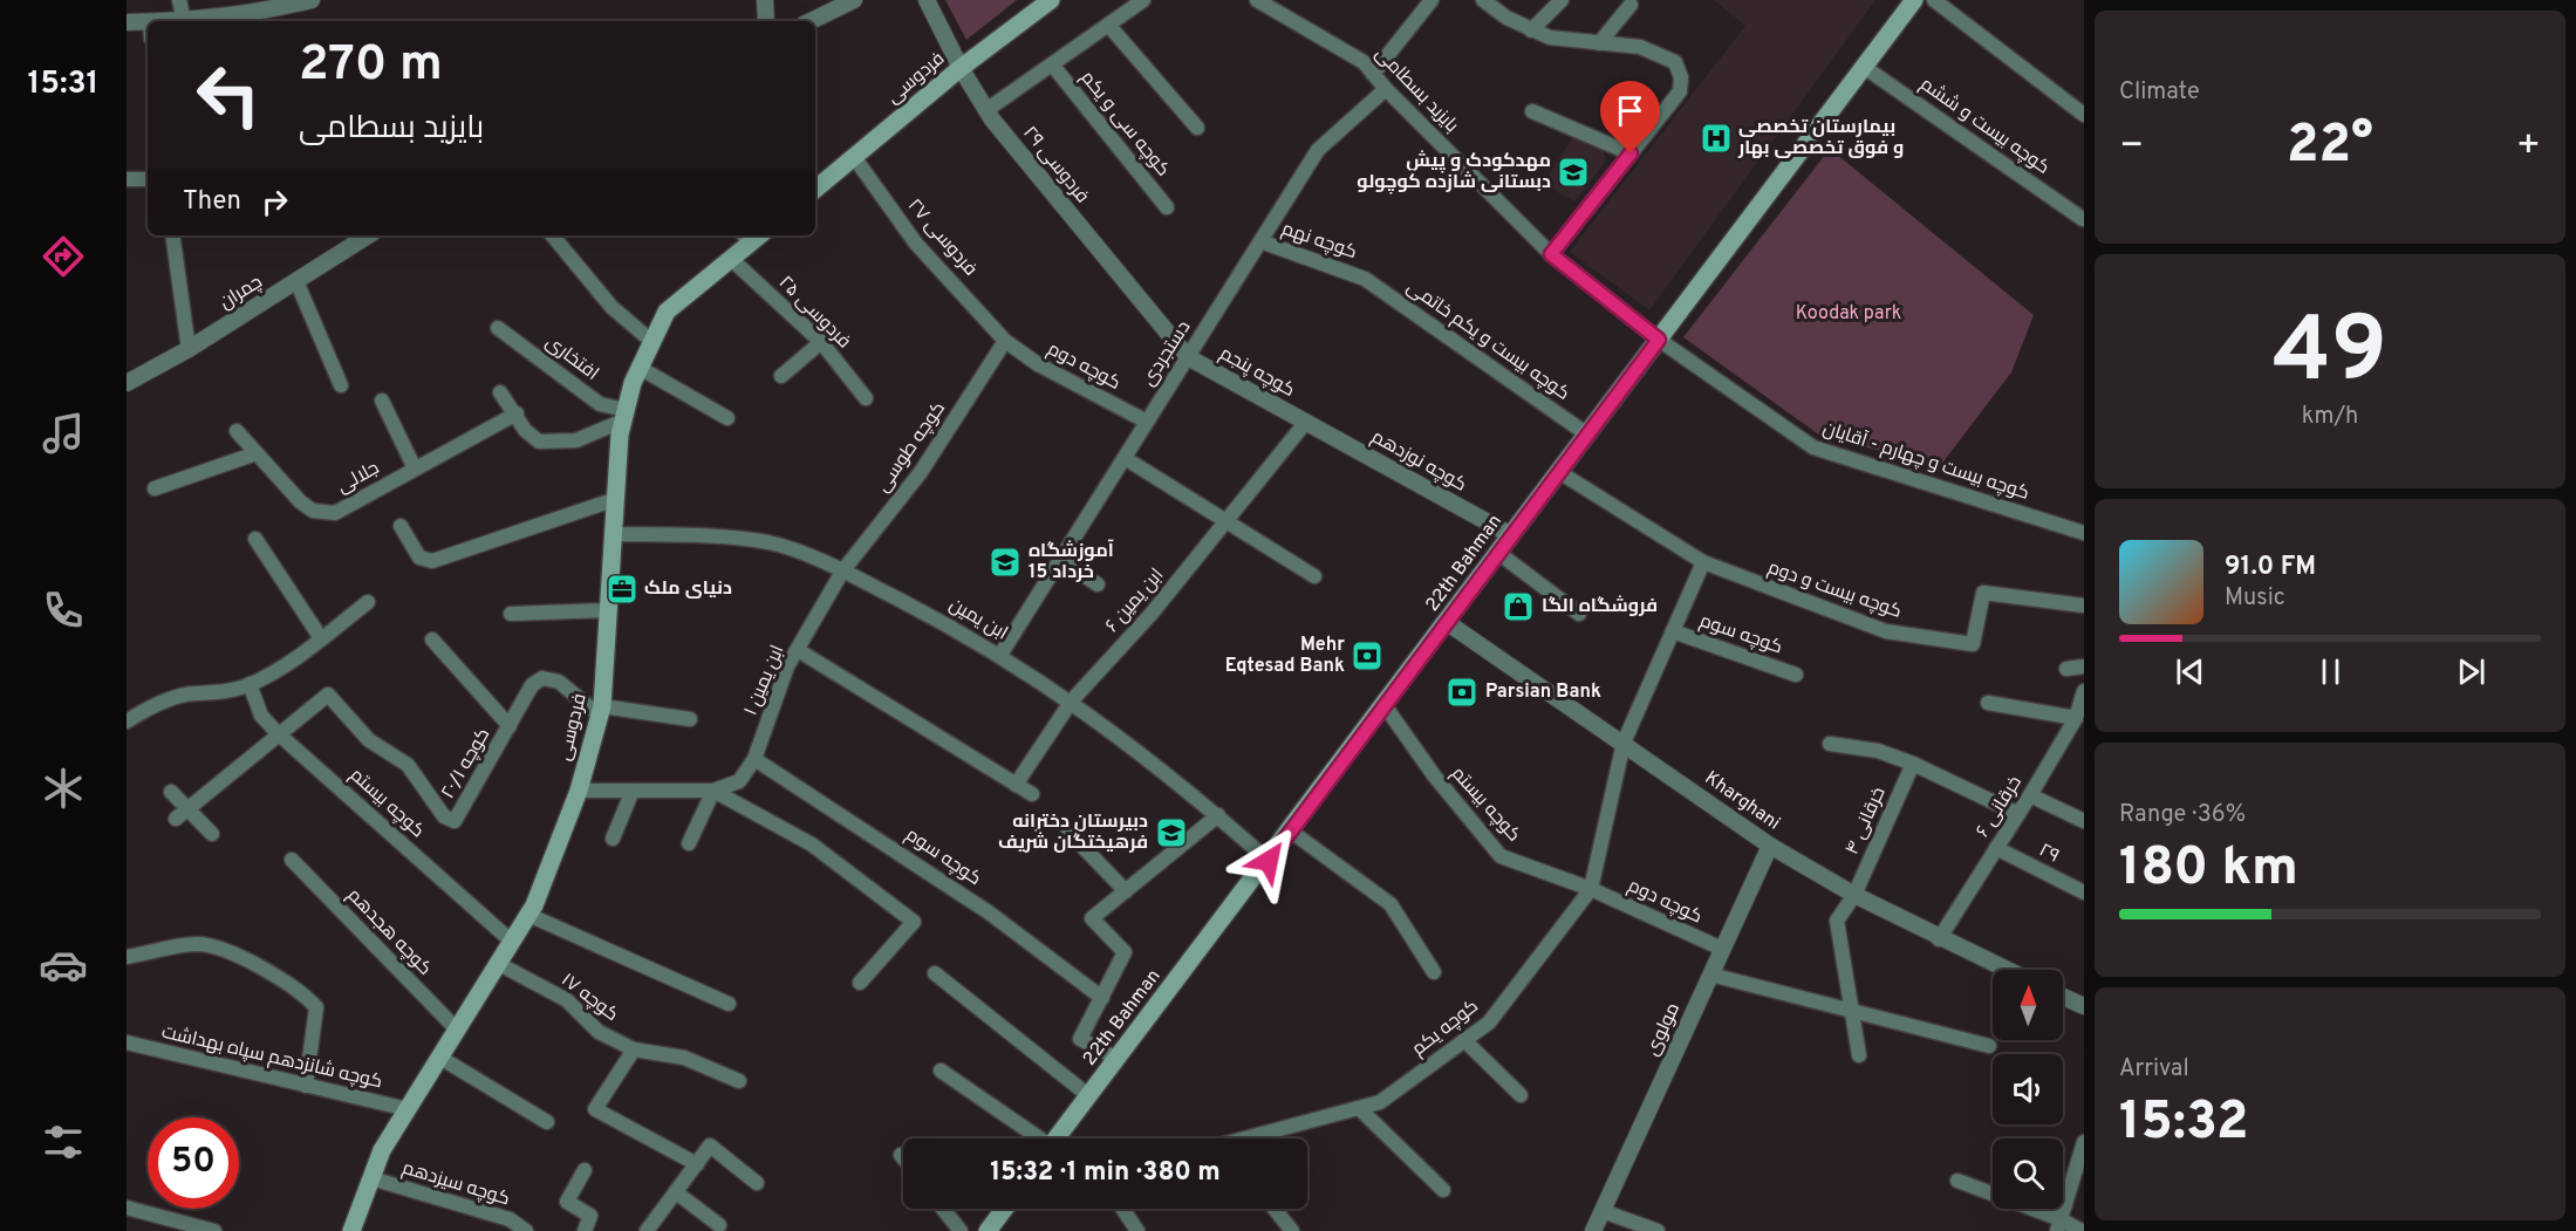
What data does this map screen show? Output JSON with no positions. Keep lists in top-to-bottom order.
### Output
{
  "streets": {
    "main road": ["فردوسی", "22th Bahman"],
    "street": [
      "بایزید بسطامی",
      "کوچه سی و یکم",
      "کوچه بیست و ششم",
      "فردوسی ۲۹",
      "فردوسی ۲۷",
      "کوچه نهم",
      "چمران",
      "فردوسی ۲۵",
      "کوچه بیست و یکم خاتمی",
      "دستجردی",
      "افتخاری",
      "کوچه دوم",
      "کوچه پنجم",
      "کوچه طوسی",
      "کوچه نوزدهم",
      "کوچه بیست و چهارم - آقایان",
      "جلالی",
      "کوچه بیست و دوم",
      "ابن یمین ۶",
      "ابن یمین",
      "کوچه سوم",
      "ابن یمین ۱",
      "کوچه ۲۰/۱",
      "Kharghani",
      "کوچه بیستم",
      "خرقانی ۶",
      "خرقانی ۴",
      "۲۹",
      "کوچه هجدهم",
      "۱۷ کوچه",
      "کوچه یکم",
      "مولوی",
      "کوچه شانزدهم سپاه بهداشت",
      "کوچه سیزدهم"
    ]
  },
  "crossings": [
    ["فردوسی", "فردوسی ۲۹"],
    ["فردوسی", "فردوسی ۲۷"],
    ["فردوسی", "فردوسی ۲۵"],
    ["فردوسی", "افتخاری"],
    ["فردوسی", "ابن یمین"],
    ["فردوسی", "کوچه ۲۰/۱"],
    ["فردوسی", "کوچه بیستم"],
    ["فردوسی", "کوچه هجدهم"],
    ["فردوسی", "۱۷ کوچه"],
    ["فردوسی", "کوچه شانزدهم سپاه بهداشت"],
    ["فردوسی", "کوچه سیزدهم"],
    ["بایزید بسطامی", "دستجردی"],
    ["بایزید بسطامی", "کوچه بیست و چهارم - آقایان"],
    ["بایزید بسطامی", "22th Bahman"],
    ["کوچه بیست و ششم", "22th Bahman"],
    ["فردوسی ۲۹", "دستجردی"],
    ["فردوسی ۲۹", "کوچه پنجم"],
    ["فردوسی ۲۷", "کوچه دوم"],
    ["فردوسی ۲۷", "کوچه طوسی"],
    ["کوچه نهم", "کوچه بیست و یکم خاتمی"],
    ["کوچه نهم", "دستجردی"],
    ["کوچه بیست و یکم خاتمی", "22th Bahman"],
    ["دستجردی", "کوچه دوم"],
    ["دستجردی", "کوچه پنجم"],
    ["دستجردی", "ابن یمین"],
    ["کوچه دوم", "کوچه طوسی"],
    ["کوچه دوم", "کوچه بیستم"],
    ["کوچه دوم", "کوچه یکم"],
    ["کوچه دوم", "مولوی"],
    ["کوچه پنجم", "کوچه نوزدهم"],
    ["کوچه طوسی", "ابن یمین"],
    ["کوچه طوسی", "ابن یمین ۱"],
    ["کوچه نوزدهم", "22th Bahman"],
    ["کوچه بیست و چهارم - آقایان", "22th Bahman"],
    ["22th Bahman", "کوچه بیست و دوم"],
    ["22th Bahman", "ابن یمین"],
    ["22th Bahman", "Kharghani"],
    ["22th Bahman", "کوچه بیستم"],
    ["ابن یمین ۶", "ابن یمین"],
    ["ابن یمین", "ابن یمین ۱"],
    ["کوچه سوم", "ابن یمین ۱"],
    ["کوچه ۲۰/۱", "کوچه بیستم"],
    ["Kharghani", "خرقانی ۶"],
    ["Kharghani", "خرقانی ۴"],
    ["Kharghani", "کوچه یکم"],
    ["Kharghani", "مولوی"],
    ["کوچه بیستم", "کوچه یکم"],
    ["خرقانی ۶", "۲۹"]
  ],
  "parks": ["Koodak park"],
  "places": {
    "hospital": ["بیمارستان تخصصی و فوق تخصصی بهار"],
    "school or university": ["مهدکودک و پیش دبستانی شازده کوچولو", "آموزشگاه 15 خرداد", "دبیرستان دخترانه فرهیختگان شریف"],
    "office": ["دنیای ملک"],
    "shop": ["فروشگاه الگا"],
    "bank": ["Mehr Eqtesad Bank", "Parsian Bank"]
  },
  "north": "top",
  "page": {
    "tabs": "15:31",
    "tile": [
      "Climate",
      ["49", "km/h"],
      ["Range · 36%", "180 km"],
      ["Arrival", "15:32"]
    ],
    "turn": ["270 m", "بایزید بسطامی"],
    "heat": ["−", "22°", "+"],
    "then": "Then",
    "song": ["91.0 FM", "Music"],
    "limit": "50",
    "trip": "15:32 · 1 min · 380 m"
  }
}
